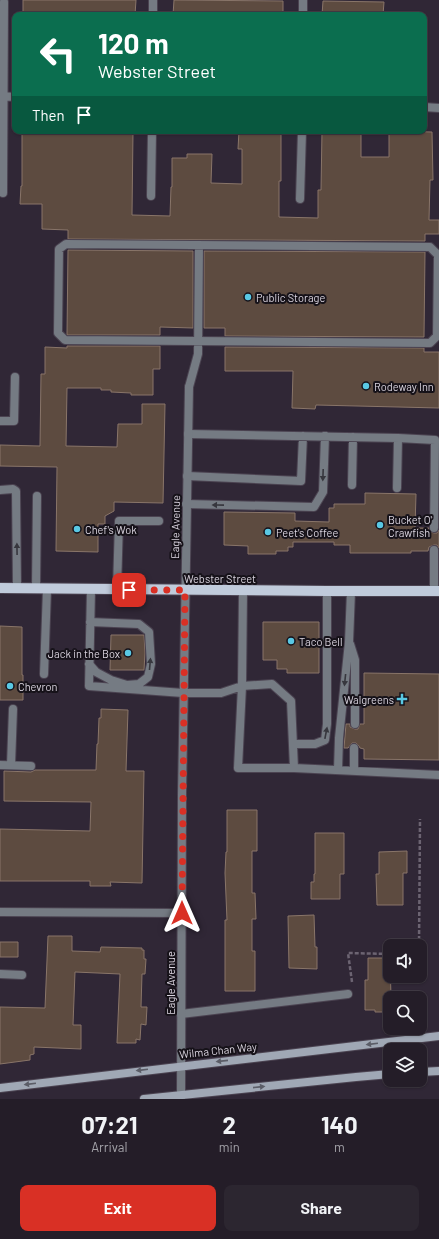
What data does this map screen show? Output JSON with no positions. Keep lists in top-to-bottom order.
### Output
{
  "streets": {
    "main road": ["Webster Street", "Wilma Chan Way"],
    "street": ["Eagle Avenue"]
  },
  "crossings": [
    ["Eagle Avenue", "Webster Street"],
    ["Eagle Avenue", "Wilma Chan Way"]
  ],
  "places": {
    "other": [
      "Public Storage",
      "Rodeway Inn",
      "Bucket O' Crawfish",
      "Chef's Wok",
      "Peet's Coffee",
      "Taco Bell",
      "Jack in the Box",
      "Chevron"
    ],
    "health": ["Walgreens"]
  },
  "page": {
    "turn": ["120 m", "Webster Street"],
    "then": "Then",
    "eta": [
      "07:21",
      "Arrival",
      "2",
      "min",
      "140",
      "m"
    ],
    "buttons": ["Exit", "Share"]
  }
}
